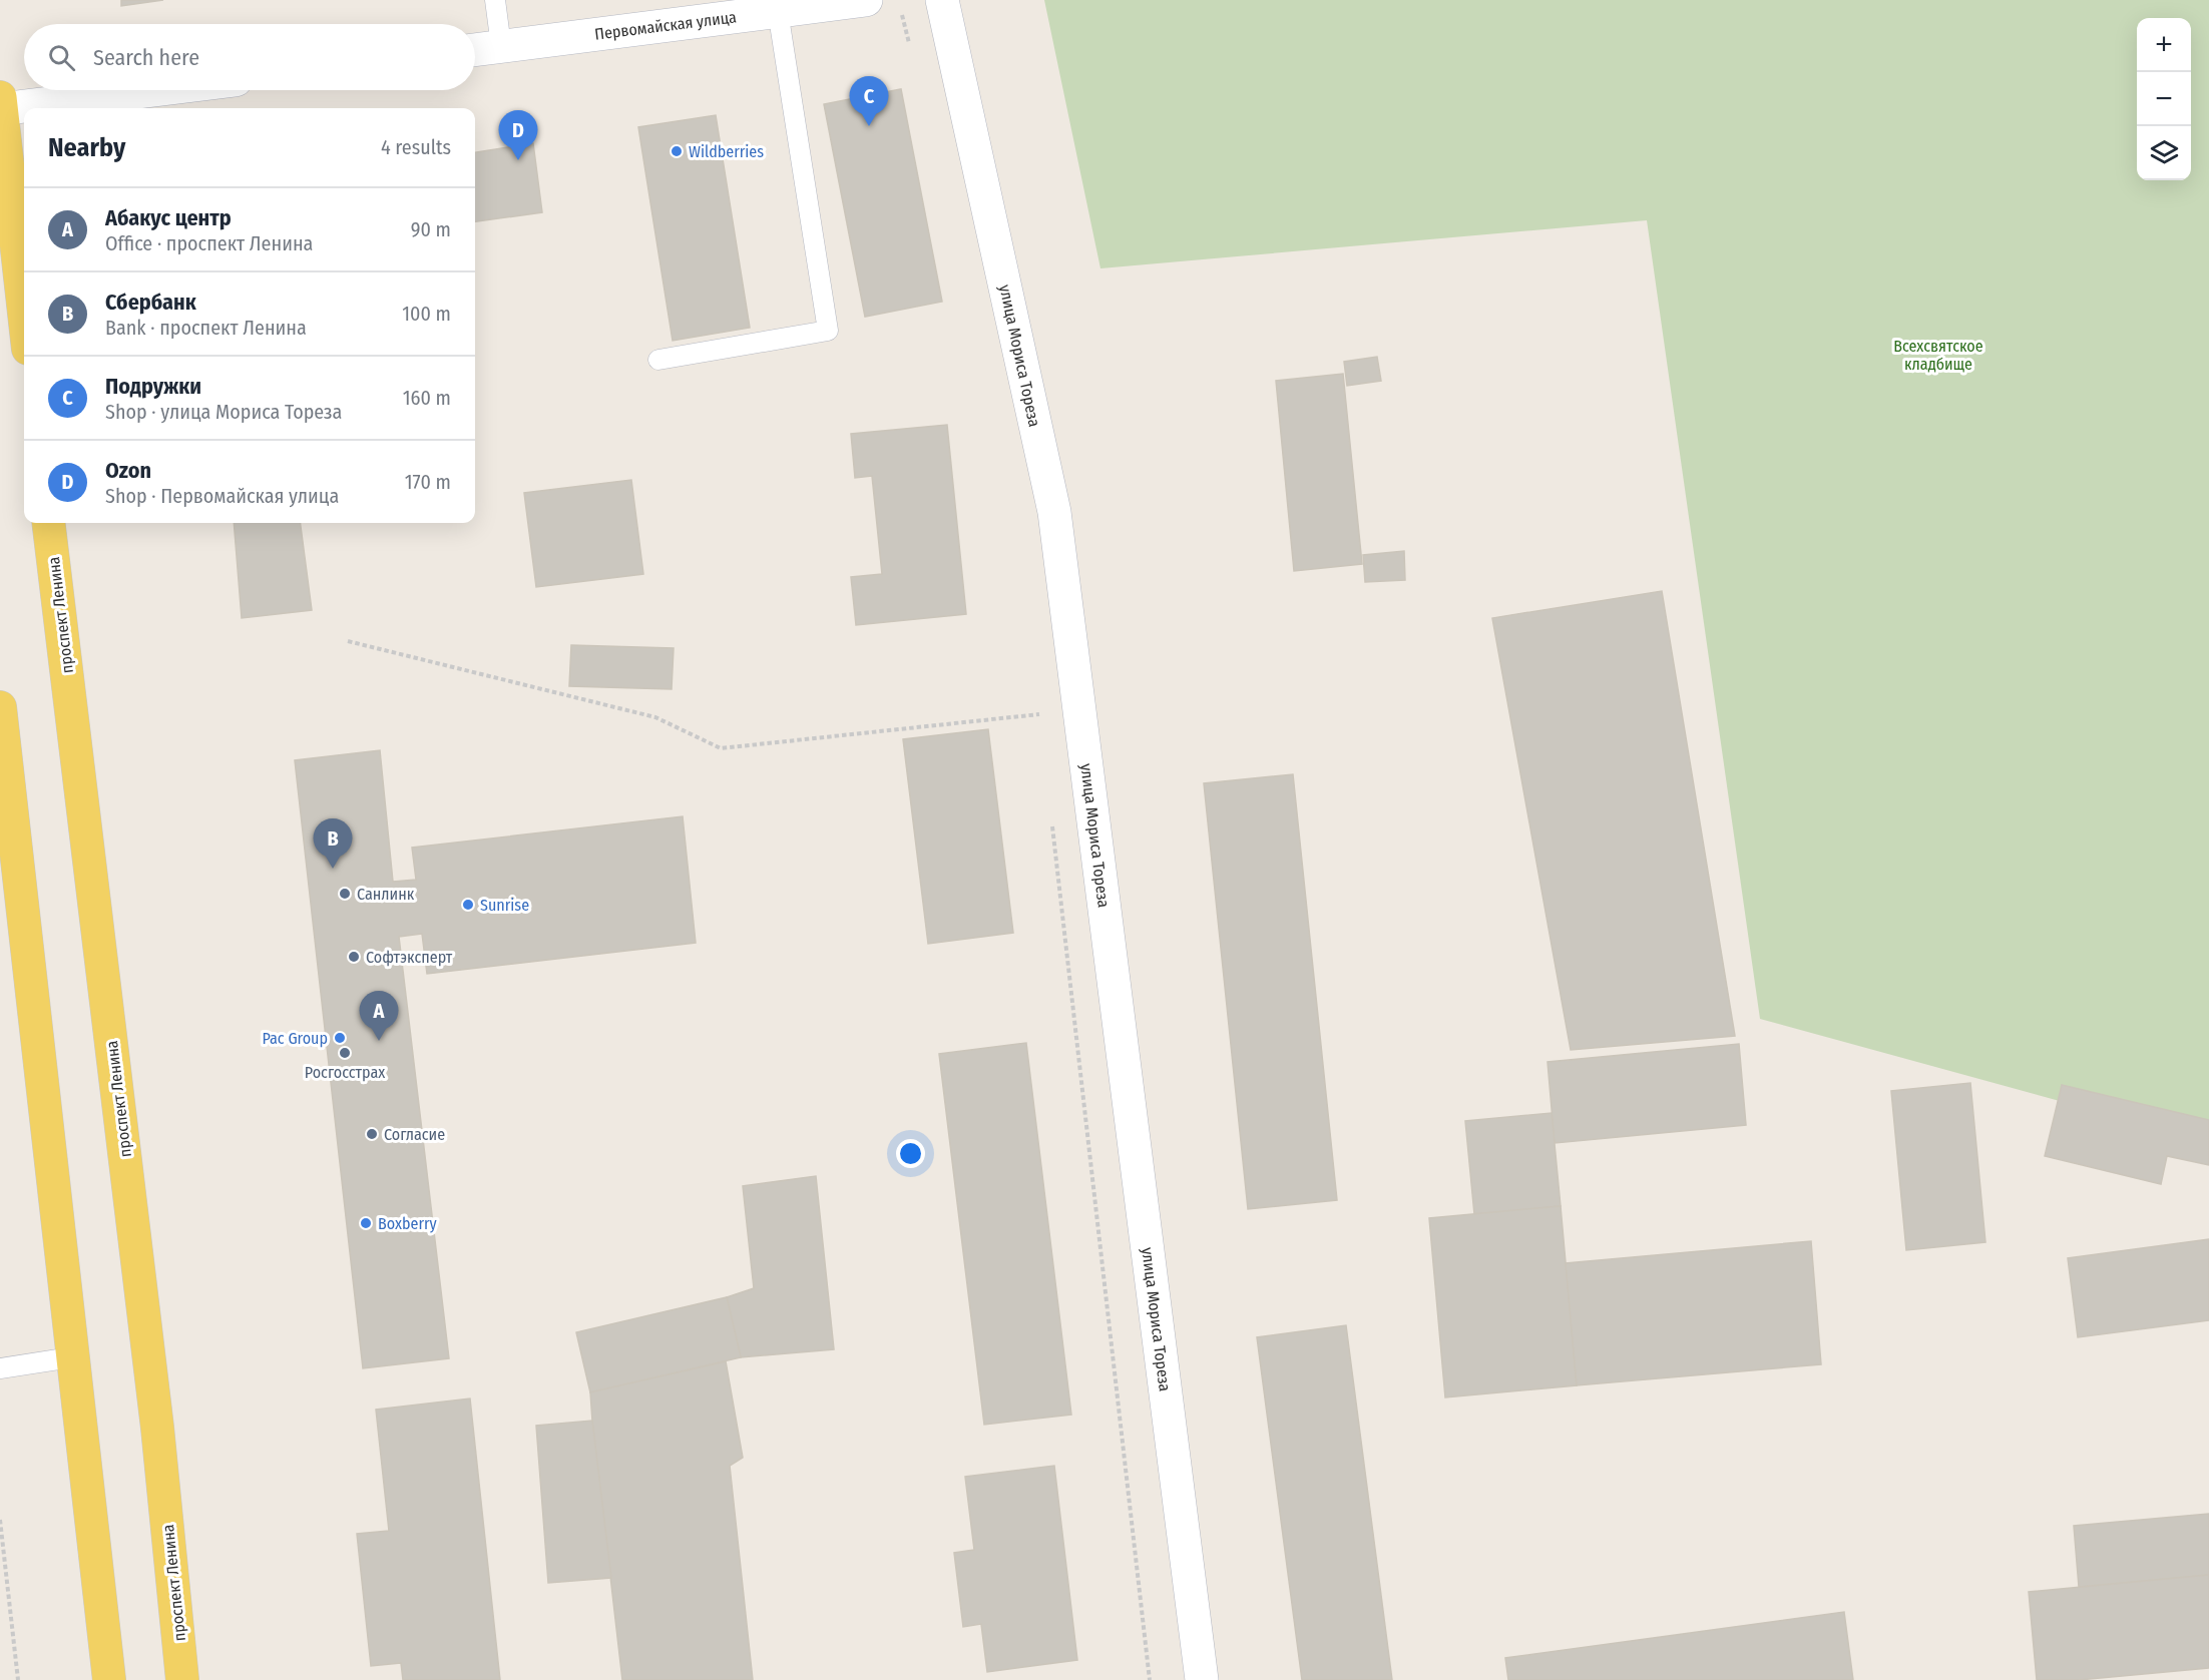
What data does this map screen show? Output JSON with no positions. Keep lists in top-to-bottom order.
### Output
{
  "streets": {
    "main road": ["проспект Ленина"],
    "street": ["Первомайская улица", "улица Мориса Тореза"]
  },
  "parks": ["Всехсвятское кладбище"],
  "places": [
    "Wildberries",
    "Санлинк",
    "Sunrise",
    "Софтэксперт",
    "Pac Group",
    "Росгосстрах",
    "Согласие",
    "Boxberry"
  ],
  "page": {
    "map_buttons": ["+", "−"],
    "search": "Search here",
    "pins": [
      "C",
      "D",
      "B",
      "A"
    ],
    "heading": ["Nearby", "4 results"],
    "list": [
      {
        "mark": "A",
        "name": "Абакус центр",
        "note": "Office · проспект Ленина",
        "value": "90 m"
      },
      {
        "mark": "B",
        "name": "Сбербанк",
        "note": "Bank · проспект Ленина",
        "value": "100 m"
      },
      {
        "mark": "C",
        "name": "Подружки",
        "note": "Shop · улица Мориса Тореза",
        "value": "160 m"
      },
      {
        "mark": "D",
        "name": "Ozon",
        "note": "Shop · Первомайская улица",
        "value": "170 m"
      }
    ]
  }
}
